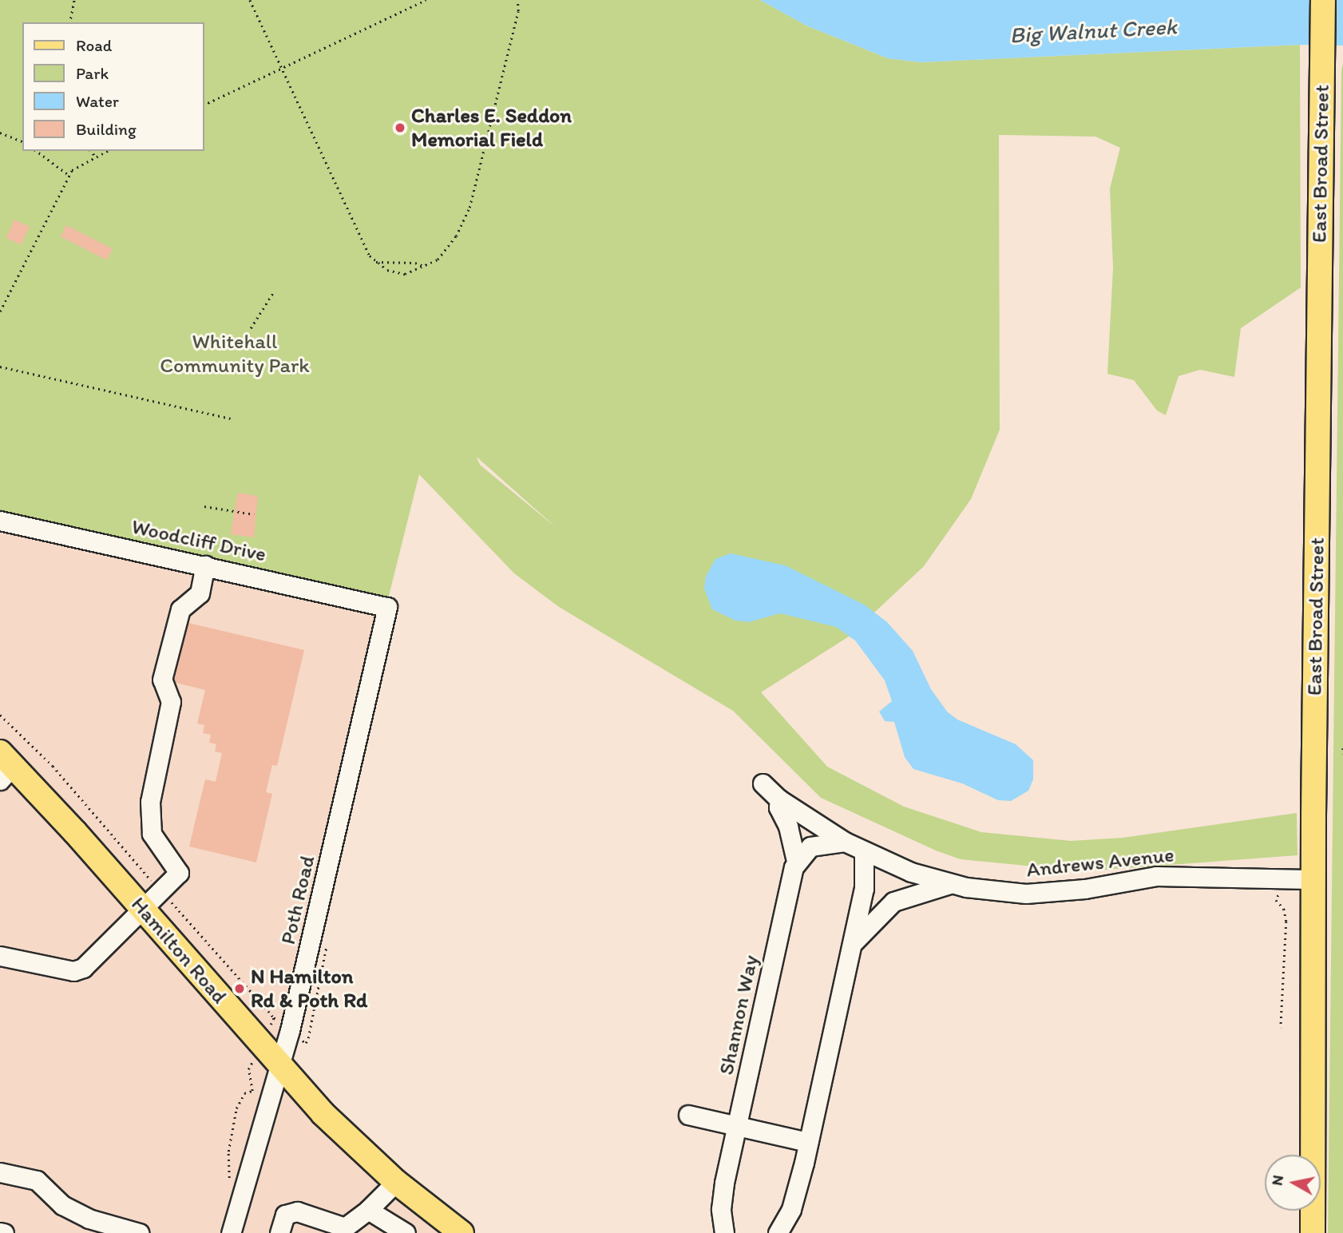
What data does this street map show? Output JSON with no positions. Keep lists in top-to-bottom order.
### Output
{
  "streets": {
    "main road": ["East Broad Street", "Hamilton Road"],
    "street": [
      "Woodcliff Drive",
      "Andrews Avenue",
      "Poth Road",
      "Shannon Way"
    ]
  },
  "crossings": [
    ["East Broad Street", "Andrews Avenue"],
    ["Woodcliff Drive", "Poth Road"],
    ["Andrews Avenue", "Shannon Way"],
    ["Poth Road", "Hamilton Road"]
  ],
  "water": ["Big Walnut Creek"],
  "parks": ["Whitehall Community Park"],
  "places": ["Charles E. Seddon Memorial Field", "N Hamilton Rd & Poth Rd"],
  "legend": [
    "Road",
    "Park",
    "Water",
    "Building"
  ],
  "north": "left"
}
